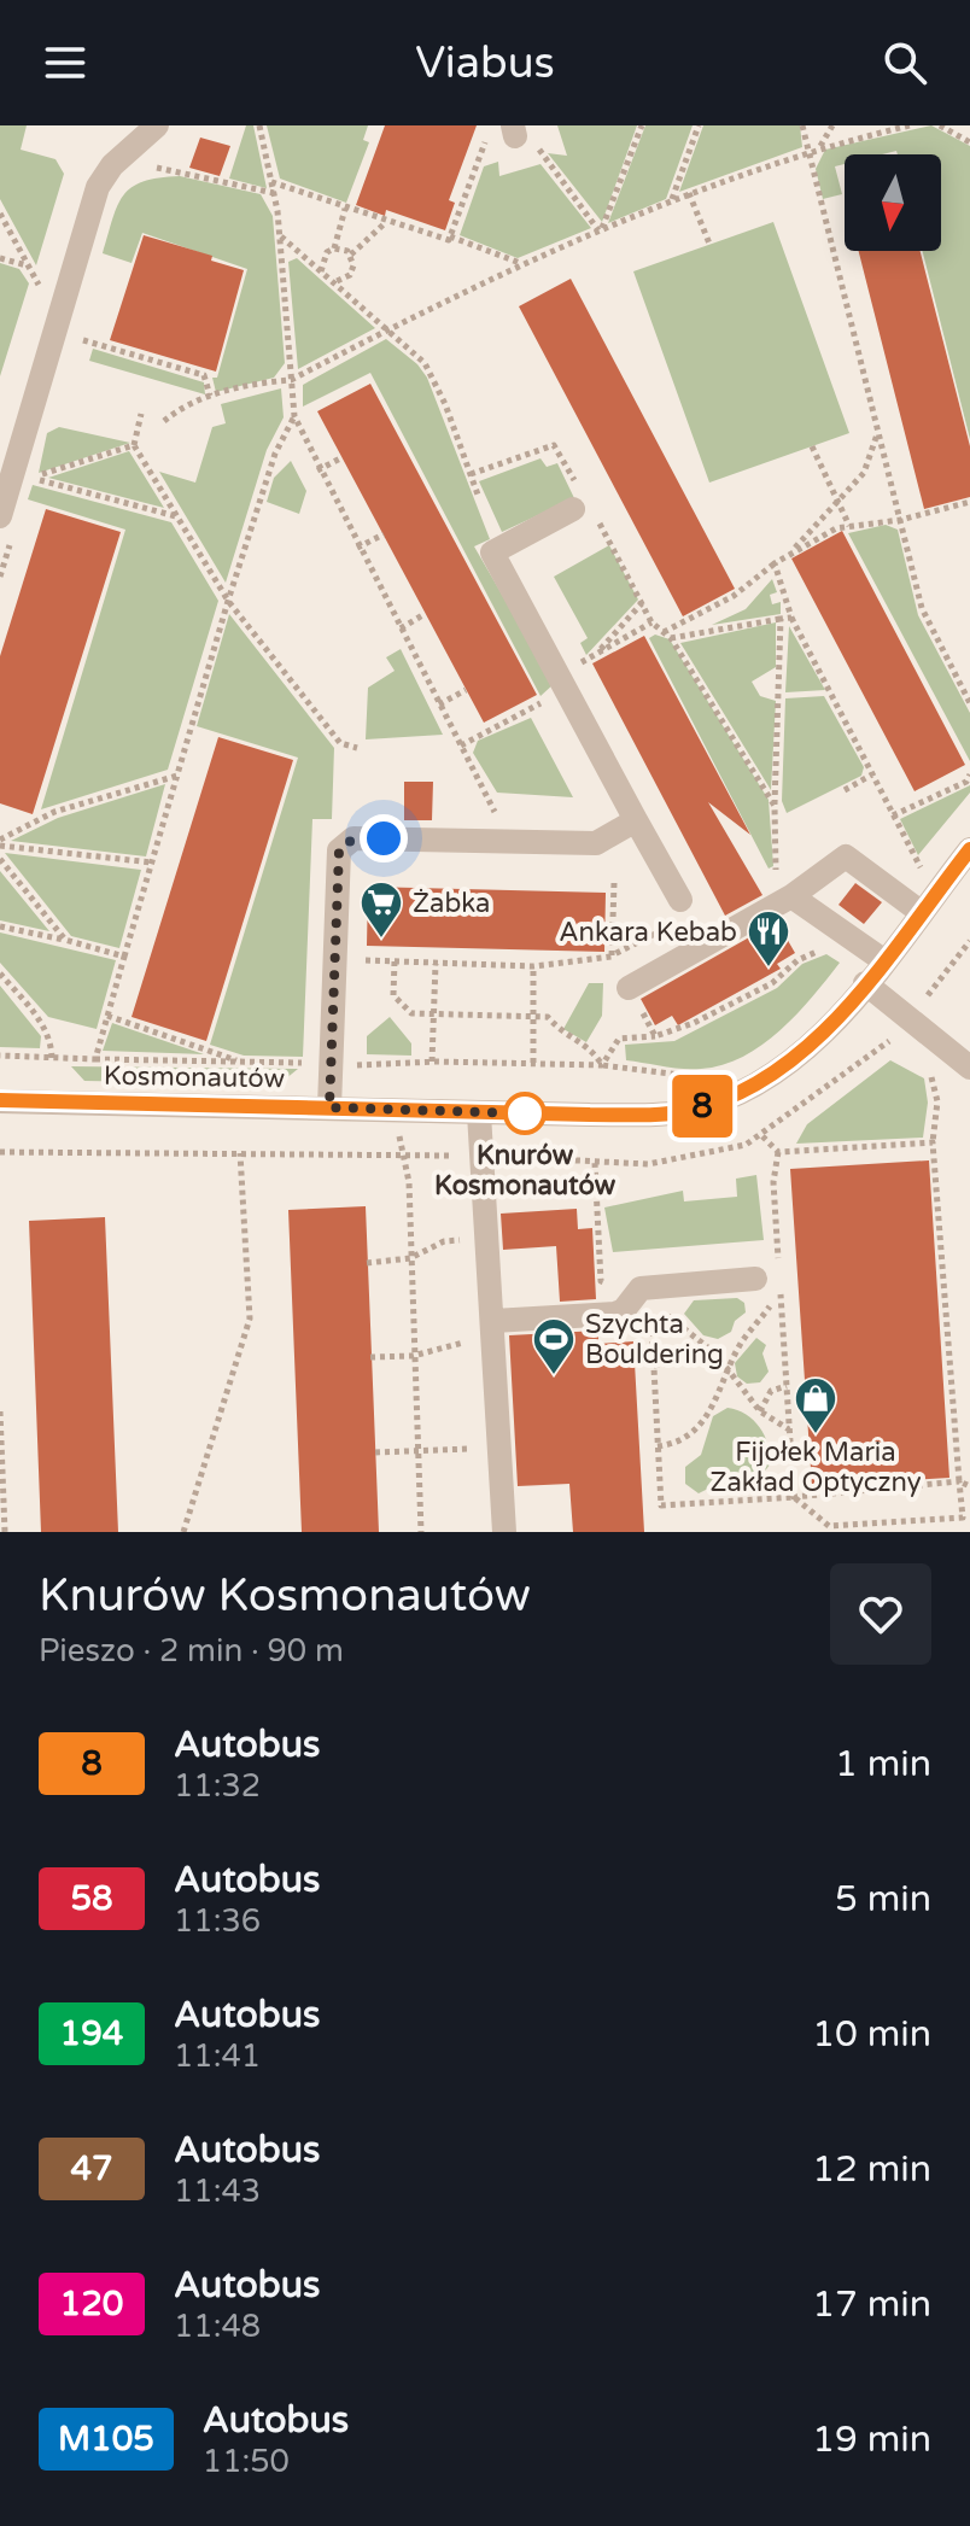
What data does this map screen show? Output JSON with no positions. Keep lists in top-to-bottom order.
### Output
{
  "streets": {
    "street": ["Kosmonautów"]
  },
  "places": {
    "supermarket": ["Żabka"],
    "restaurant": ["Ankara Kebab"],
    "other": ["Knurów Kosmonautów"],
    "sports": ["Szychta Bouldering"],
    "shop": ["Fijołek Maria Zakład Optyczny"]
  },
  "lines": ["bus line 8"],
  "north": "bottom",
  "page": {
    "header": "Viabus",
    "on_map": "8",
    "heading": ["Knurów Kosmonautów", "Pieszo · 2 min · 90 m"],
    "list": [
      {
        "mark": "8",
        "name": "Autobus",
        "note": "11:32",
        "value": "1 min"
      },
      {
        "mark": "58",
        "name": "Autobus",
        "note": "11:36",
        "value": "5 min"
      },
      {
        "mark": "194",
        "name": "Autobus",
        "note": "11:41",
        "value": "10 min"
      },
      {
        "mark": "47",
        "name": "Autobus",
        "note": "11:43",
        "value": "12 min"
      },
      {
        "mark": "120",
        "name": "Autobus",
        "note": "11:48",
        "value": "17 min"
      },
      {
        "mark": "M105",
        "name": "Autobus",
        "note": "11:50",
        "value": "19 min"
      }
    ]
  }
}
